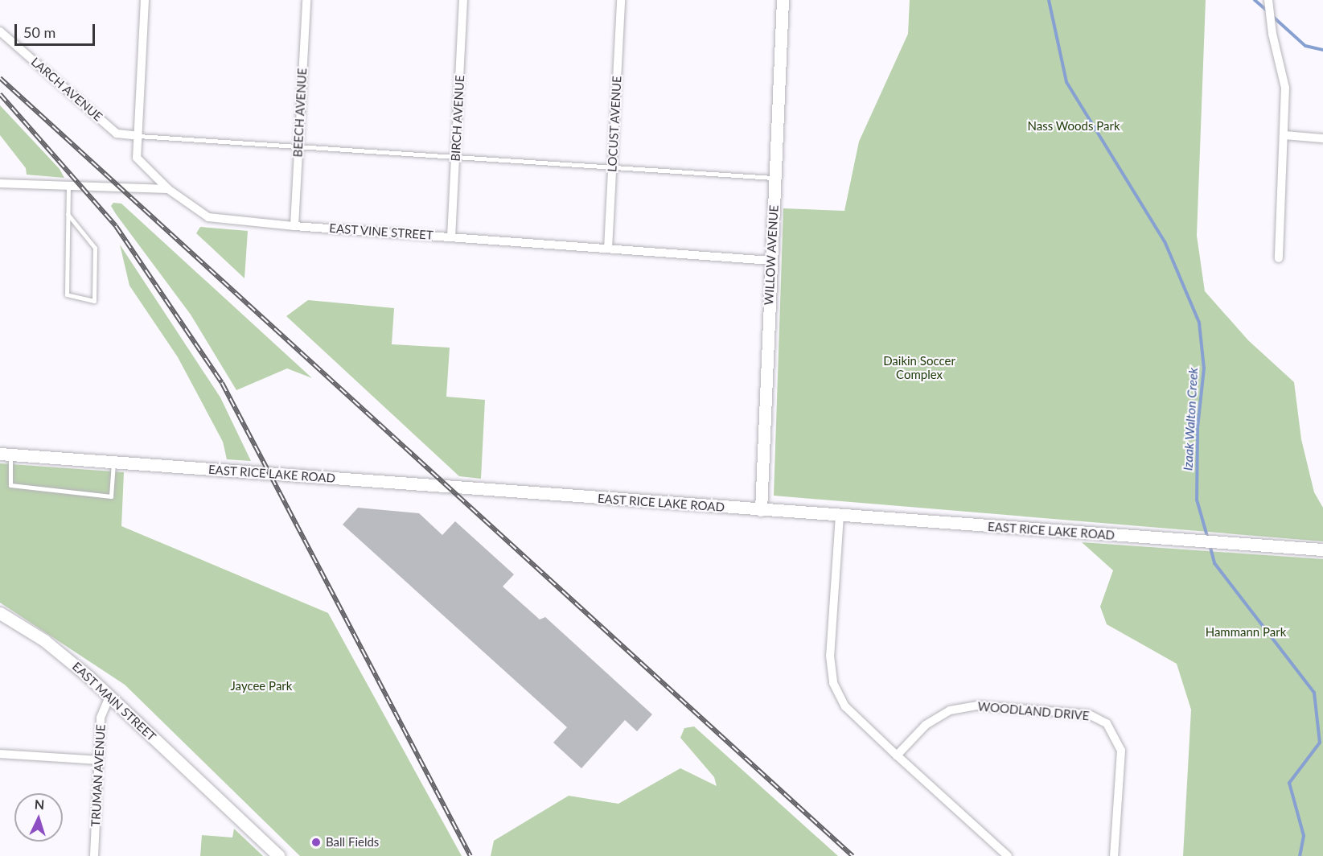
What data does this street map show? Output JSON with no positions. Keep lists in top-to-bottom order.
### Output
{
  "streets": {
    "street": [
      "LARCH AVENUE",
      "BEECH AVENUE",
      "BIRCH AVENUE",
      "LOCUST AVENUE",
      "EAST VINE STREET",
      "WILLOW AVENUE",
      "EAST RICE LAKE ROAD",
      "EAST MAIN STREET",
      "WOODLAND DRIVE",
      "TRUMAN AVENUE"
    ]
  },
  "crossings": [
    ["BEECH AVENUE", "EAST VINE STREET"],
    ["BIRCH AVENUE", "EAST VINE STREET"],
    ["LOCUST AVENUE", "EAST VINE STREET"],
    ["EAST VINE STREET", "WILLOW AVENUE"],
    ["WILLOW AVENUE", "EAST RICE LAKE ROAD"],
    ["EAST MAIN STREET", "TRUMAN AVENUE"]
  ],
  "water": ["Izaak Walton Creek"],
  "parks": [
    "Nass Woods Park",
    "Daikin Soccer Complex",
    "Hammann Park",
    "Jaycee Park"
  ],
  "places": ["Ball Fields"],
  "scale_bar": "50 m",
  "north": "top"
}
